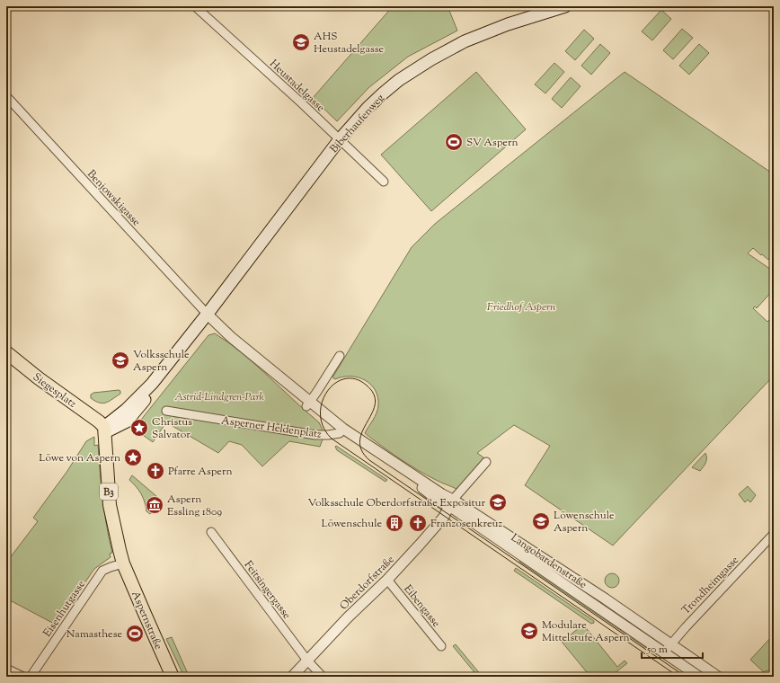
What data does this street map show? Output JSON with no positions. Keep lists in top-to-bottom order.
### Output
{
  "streets": {
    "main road": [
      "Biberhaufenweg",
      "Siegesplatz",
      "B3",
      "Aspernstraße"
    ],
    "street": [
      "Heustadelgasse",
      "Benjowskigasse",
      "Asperner Heldenplatz",
      "Langobardenstraße",
      "Oberdorfstraße",
      "Trondheimgasse",
      "Feitsingergasse",
      "Eibengasse",
      "Eisenhutgasse"
    ]
  },
  "crossings": [
    ["Heustadelgasse", "Biberhaufenweg"],
    ["Biberhaufenweg", "Benjowskigasse"],
    ["Biberhaufenweg", "Asperner Heldenplatz"],
    ["Benjowskigasse", "Asperner Heldenplatz"],
    ["Siegesplatz", "B3"],
    ["Asperner Heldenplatz", "Langobardenstraße"],
    ["B3", "Eisenhutgasse"],
    ["B3", "Aspernstraße"],
    ["Langobardenstraße", "Oberdorfstraße"],
    ["Langobardenstraße", "Trondheimgasse"],
    ["Oberdorfstraße", "Feitsingergasse"],
    ["Oberdorfstraße", "Eibengasse"],
    ["Eisenhutgasse", "Aspernstraße"]
  ],
  "parks": ["Friedhof Aspern", "Astrid-Lindgren-Park"],
  "places": {
    "school or university": [
      "AHS Heustadelgasse",
      "Volksschule Aspern",
      "Volksschule Oberdorfstraße Expositur",
      "Löwenschule Aspern",
      "Modulare Mittelstufe Aspern"
    ],
    "sports": ["SV Aspern", "Namasthese"],
    "place": ["Christus Salvator", "Löwe von Aspern"],
    "church": ["Pfarre Aspern", "Franzosenkreuz"],
    "museum": ["Aspern Essling 1809"],
    "building": ["Löwenschule"]
  },
  "scale_bar": "50 m"
}
